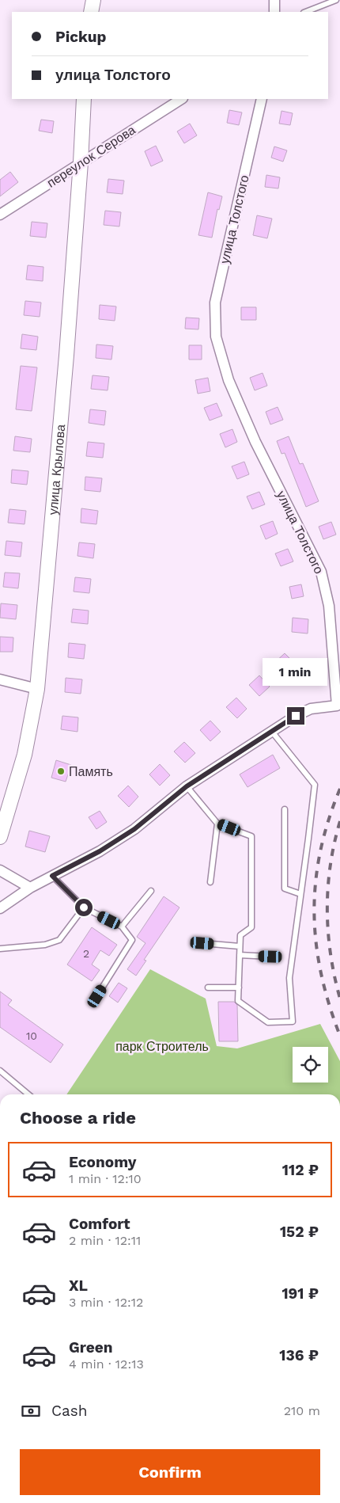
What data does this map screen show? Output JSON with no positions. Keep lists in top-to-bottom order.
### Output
{
  "streets": {
    "main road": ["улица Крылова"],
    "street": ["переулок Серова", "улица Толстого"]
  },
  "crossings": [
    ["переулок Серова", "улица Крылова"]
  ],
  "parks": ["парк Строитель"],
  "places": ["Память"],
  "house_numbers": ["2", "10"],
  "page": {
    "banner": ["Pickup", "улица Толстого"],
    "bubble": "1 min",
    "heading": "Choose a ride",
    "list": [
      {
        "name": "Economy",
        "note": "1 min · 12:10",
        "value": "112 ₽"
      },
      {
        "name": "Comfort",
        "note": "2 min · 12:11",
        "value": "152 ₽"
      },
      {
        "name": "XL",
        "note": "3 min · 12:12",
        "value": "191 ₽"
      },
      {
        "name": "Green",
        "note": "4 min · 12:13",
        "value": "136 ₽"
      }
    ],
    "pay": ["Cash", "210 m"],
    "buttons": "Confirm"
  }
}
